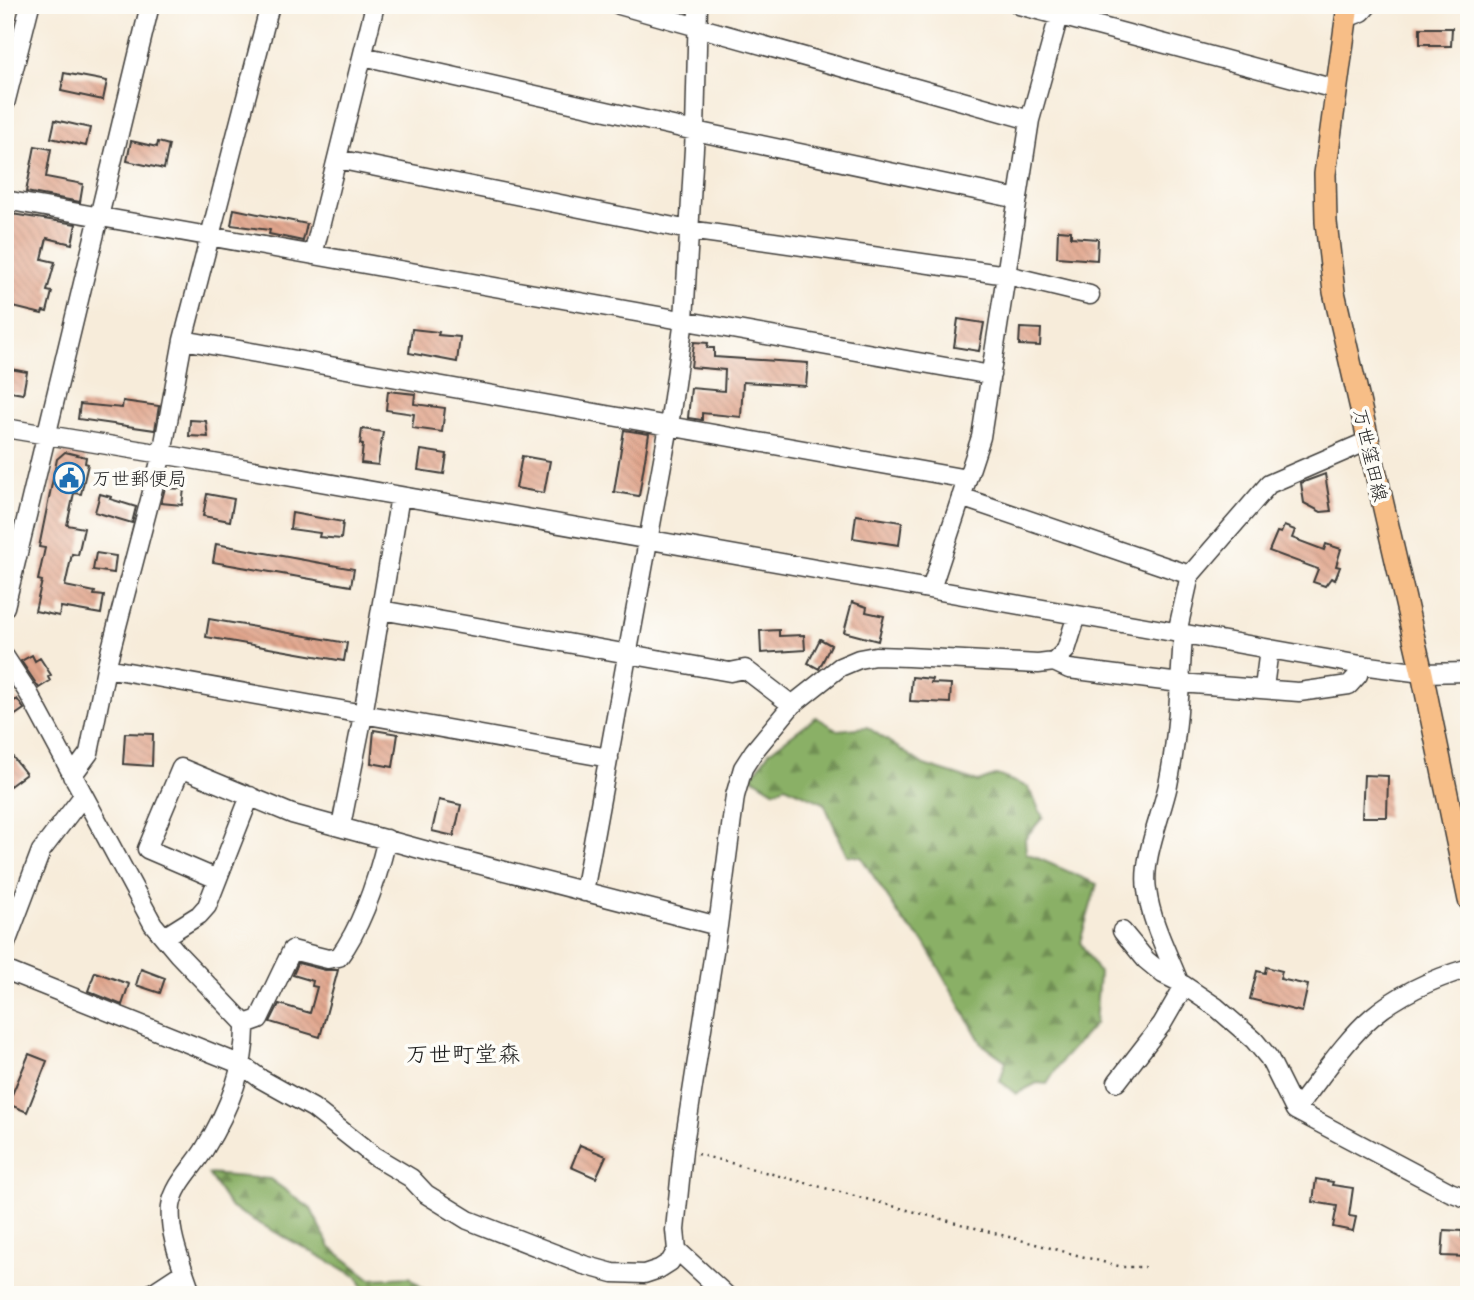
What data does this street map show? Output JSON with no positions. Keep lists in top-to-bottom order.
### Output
{
  "streets": {
    "main road": ["万世窪田線"]
  },
  "districts": ["万世町堂森"],
  "places": {
    "public building": ["万世郵便局"]
  }
}
